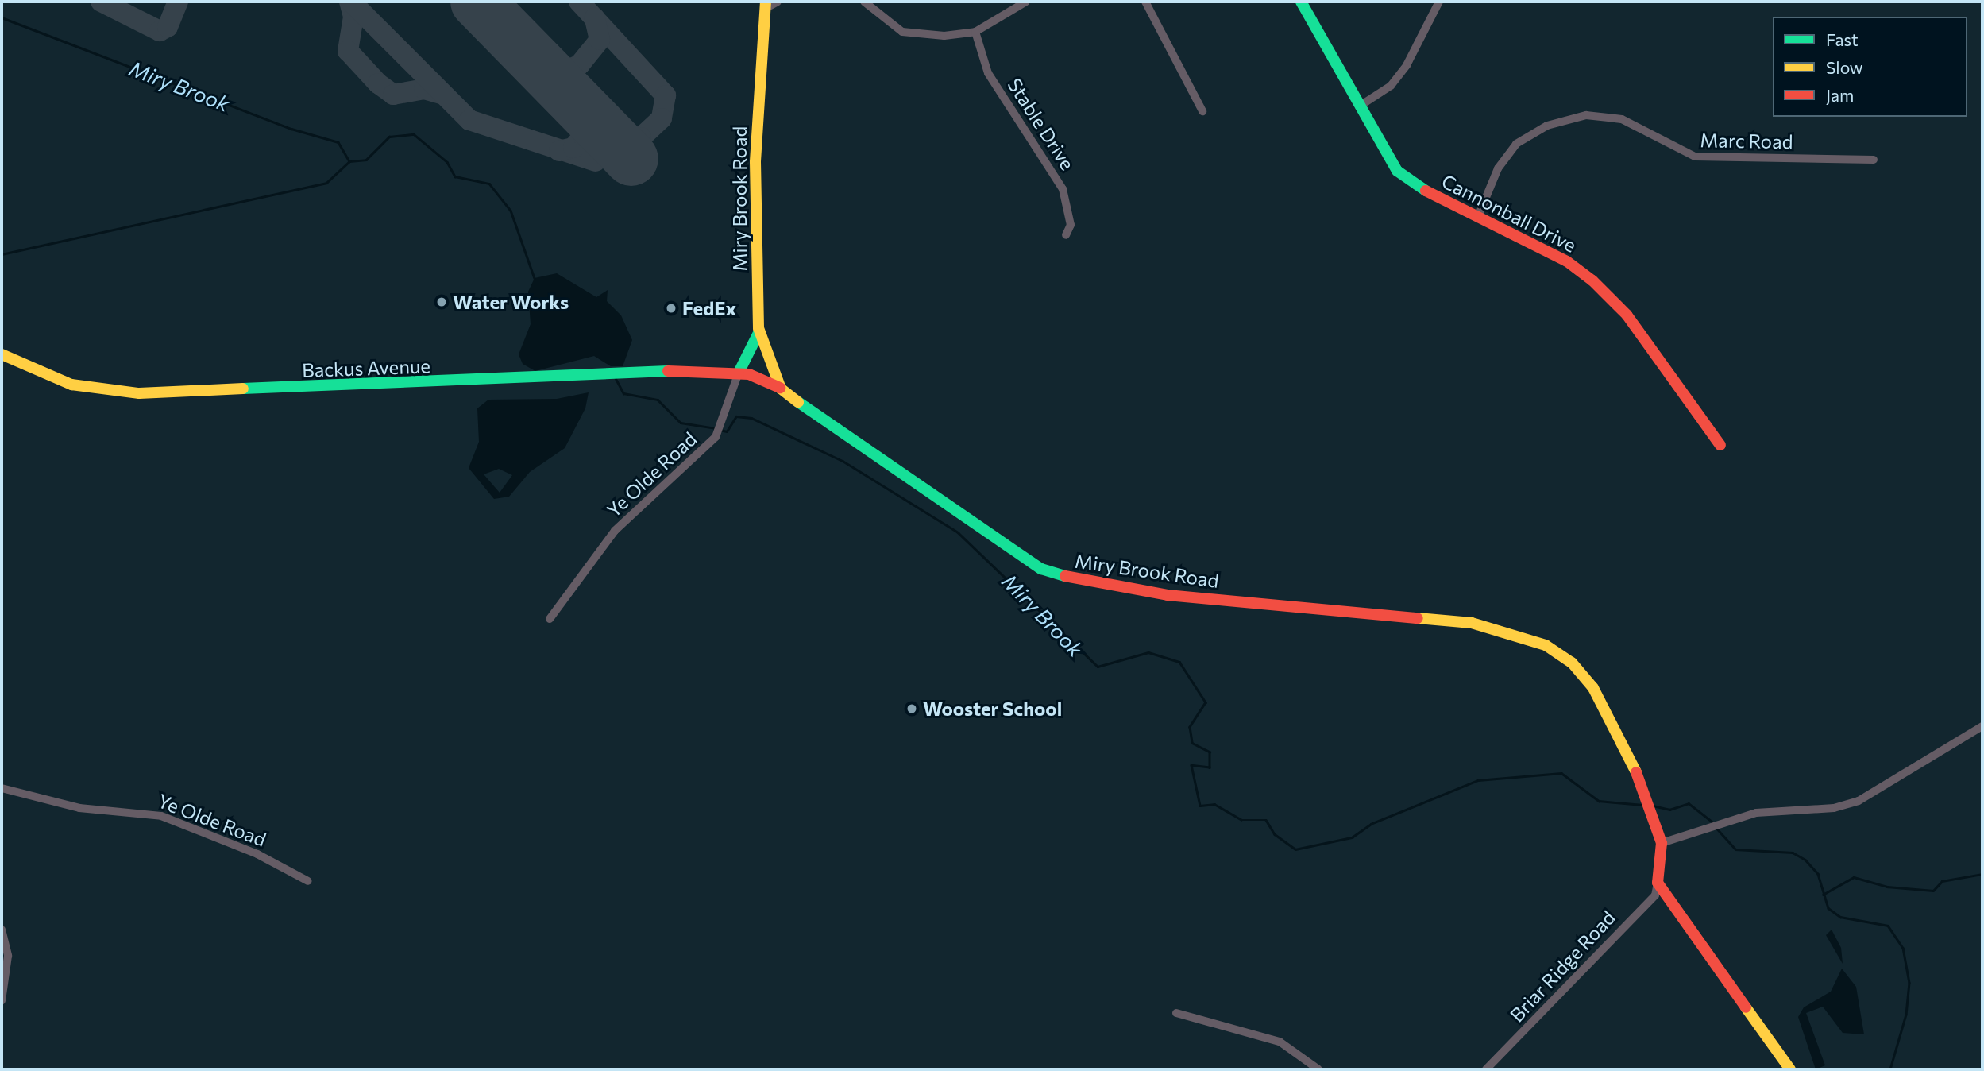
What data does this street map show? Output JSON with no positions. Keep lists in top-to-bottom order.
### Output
{
  "streets": {
    "main road": ["Miry Brook Road", "Cannonball Drive", "Backus Avenue"],
    "street": [
      "Stable Drive",
      "Marc Road",
      "Ye Olde Road",
      "Briar Ridge Road"
    ]
  },
  "crossings": [
    ["Marc Road", "Cannonball Drive"],
    ["Miry Brook Road", "Backus Avenue"],
    ["Miry Brook Road", "Briar Ridge Road"],
    ["Backus Avenue", "Ye Olde Road"]
  ],
  "water": ["Miry Brook"],
  "places": ["Water Works", "FedEx", "Wooster School"],
  "legend": ["Fast", "Slow", "Jam"]
}
